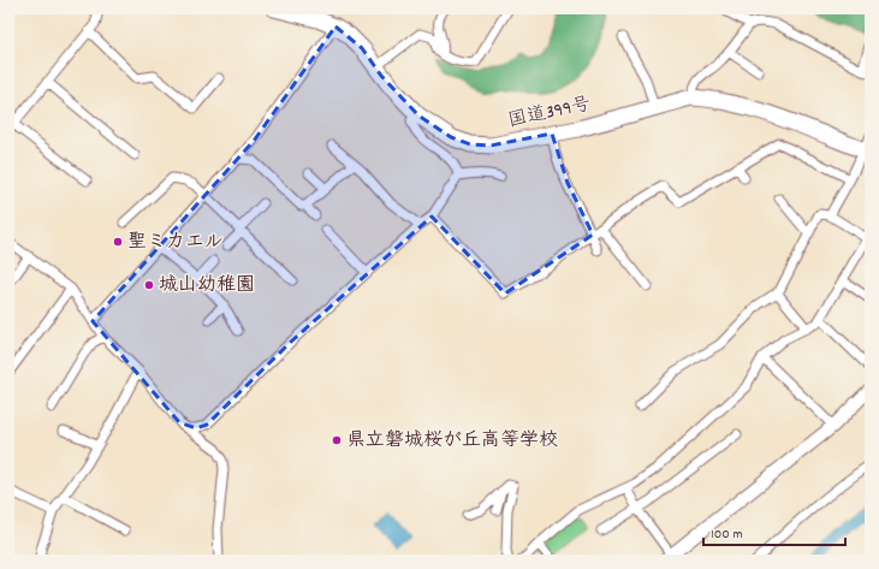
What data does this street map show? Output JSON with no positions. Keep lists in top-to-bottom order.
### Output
{
  "streets": {
    "highway": ["国道399号"]
  },
  "places": ["聖ミカエル", "城山幼稚園", "県立磐城桜が丘高等学校"],
  "scale_bar": "100 m"
}
